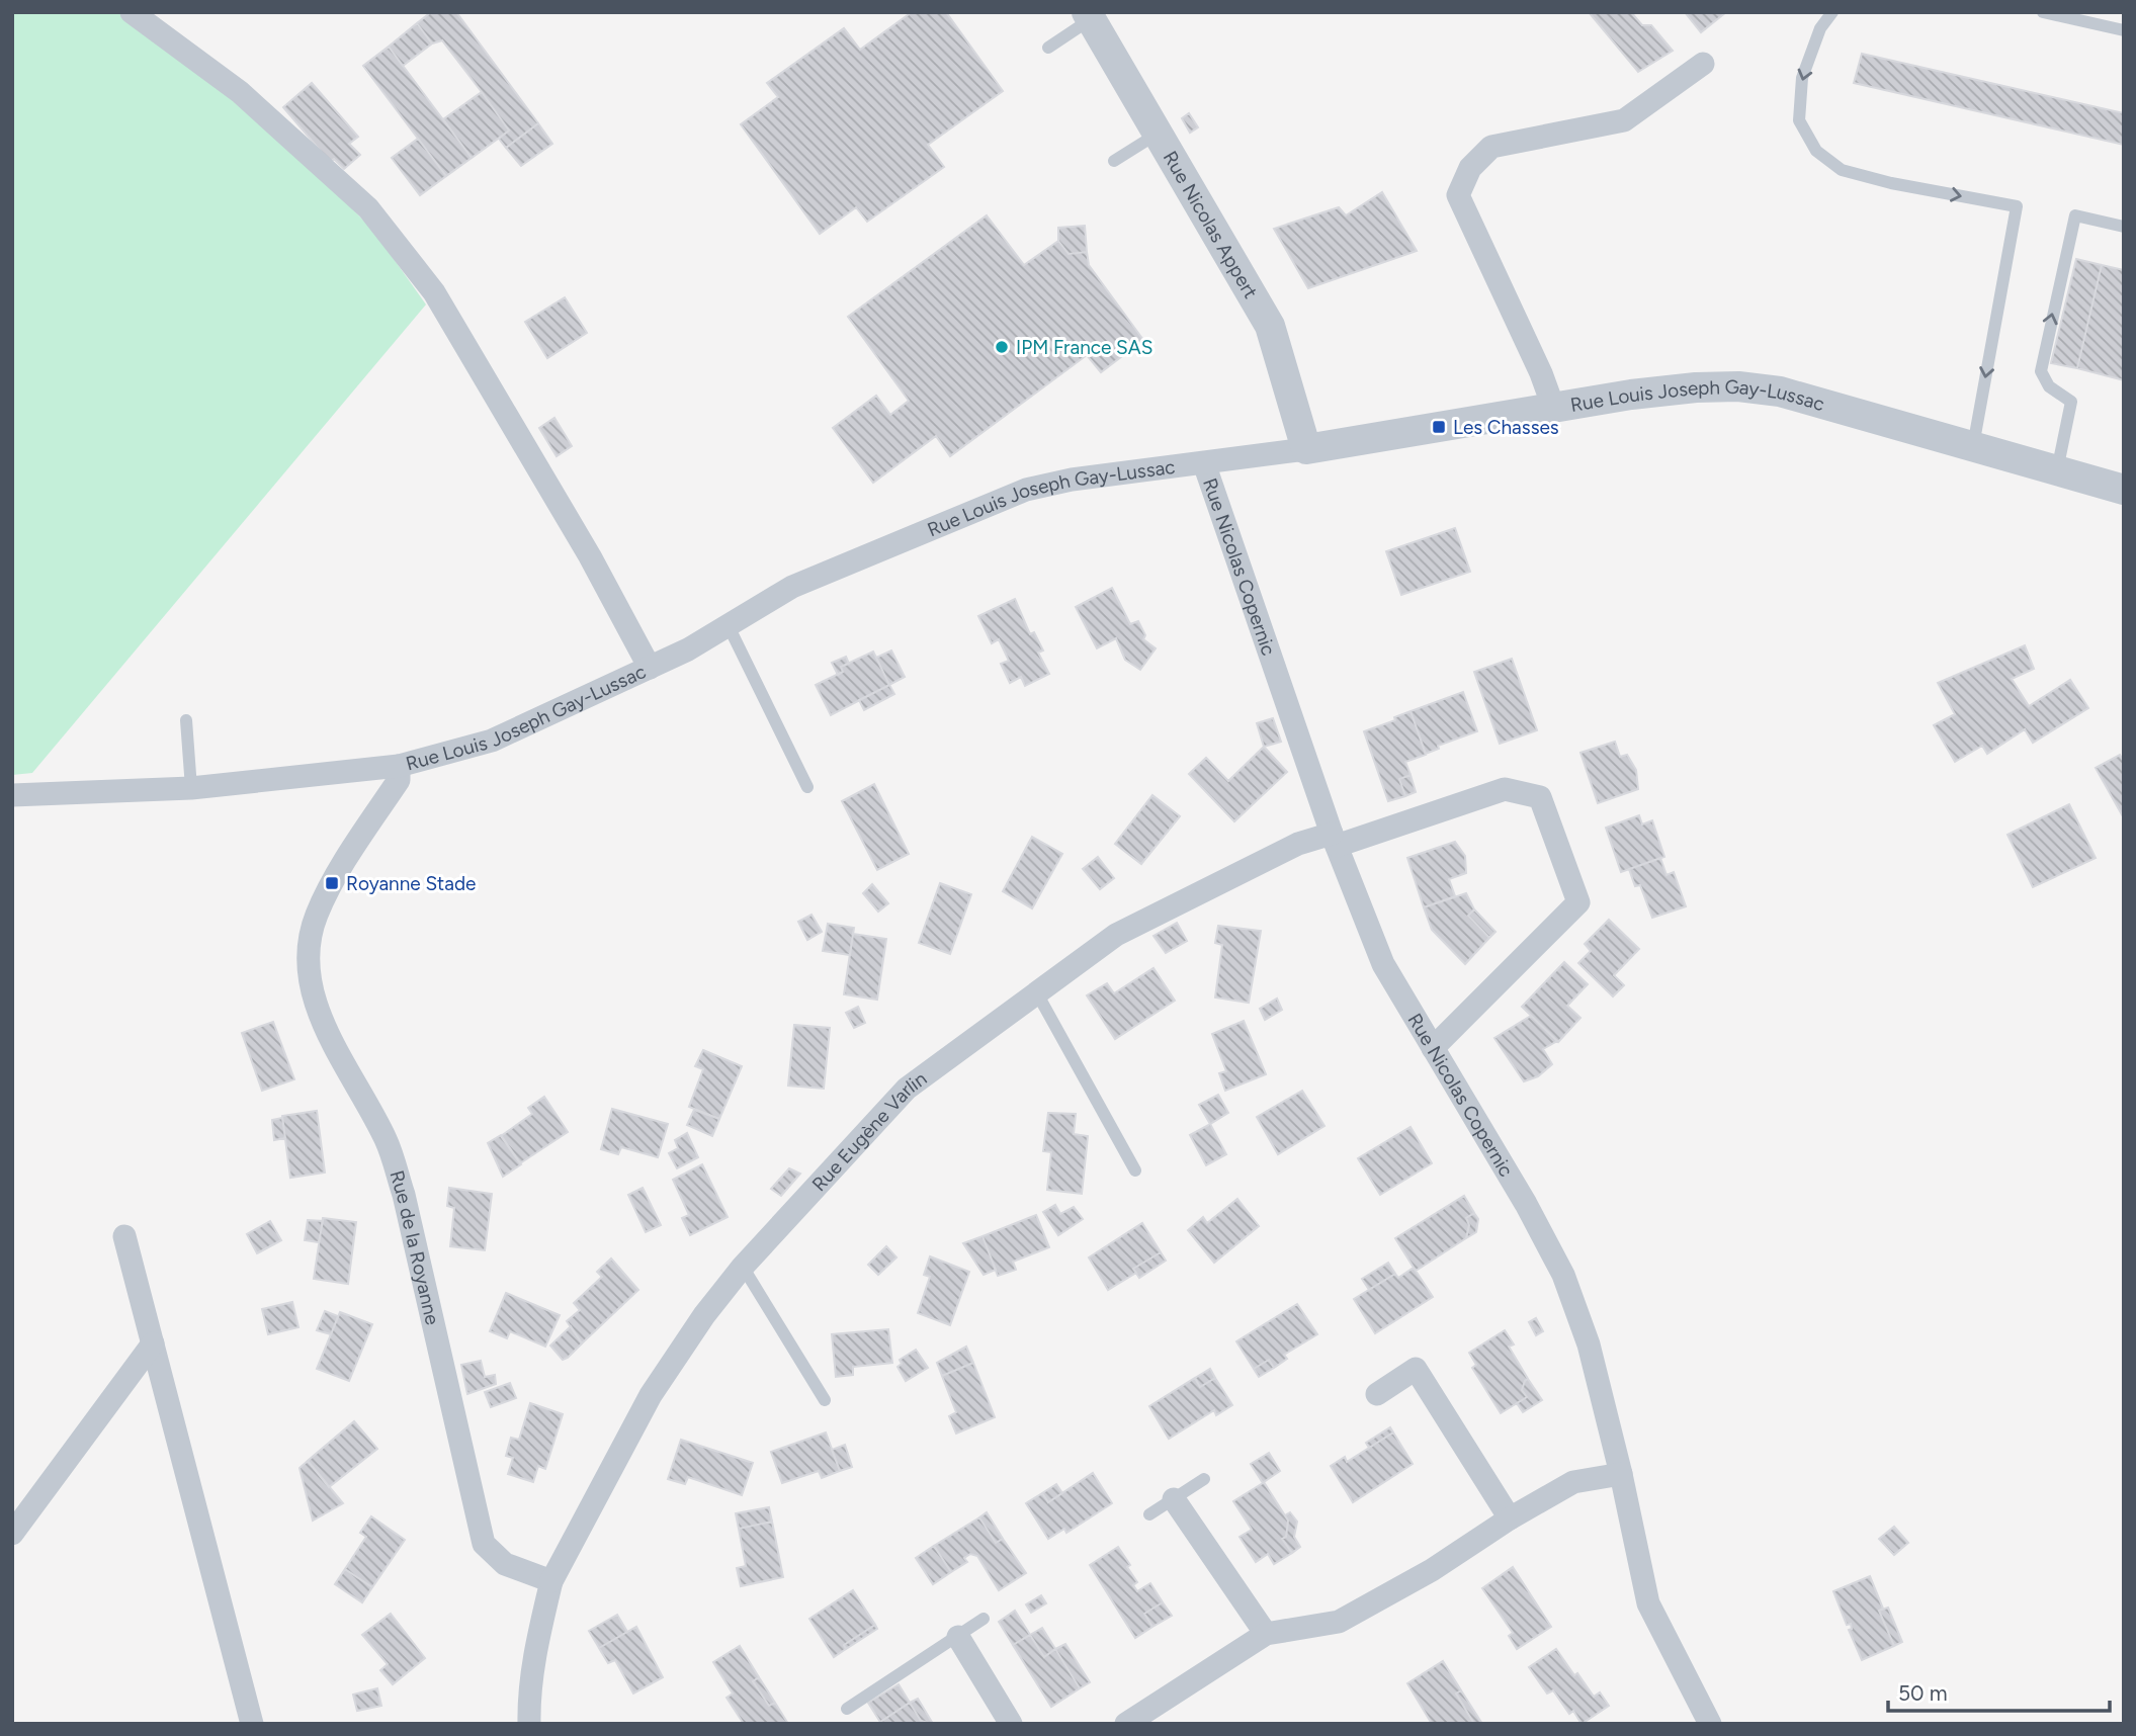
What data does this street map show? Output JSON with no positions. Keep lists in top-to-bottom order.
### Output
{
  "streets": {
    "street": [
      "Rue Nicolas Appert",
      "Rue Louis Joseph Gay-Lussac",
      "Rue Nicolas Copernic",
      "Rue Eugène Varlin",
      "Rue de la Royanne"
    ]
  },
  "crossings": [
    ["Rue Nicolas Appert", "Rue Louis Joseph Gay-Lussac"],
    ["Rue Louis Joseph Gay-Lussac", "Rue Nicolas Copernic"],
    ["Rue Louis Joseph Gay-Lussac", "Rue de la Royanne"],
    ["Rue Nicolas Copernic", "Rue Eugène Varlin"],
    ["Rue Eugène Varlin", "Rue de la Royanne"]
  ],
  "places": {
    "other": ["IPM France SAS"],
    "transit": ["Les Chasses", "Royanne Stade"]
  },
  "scale_bar": "50 m"
}
